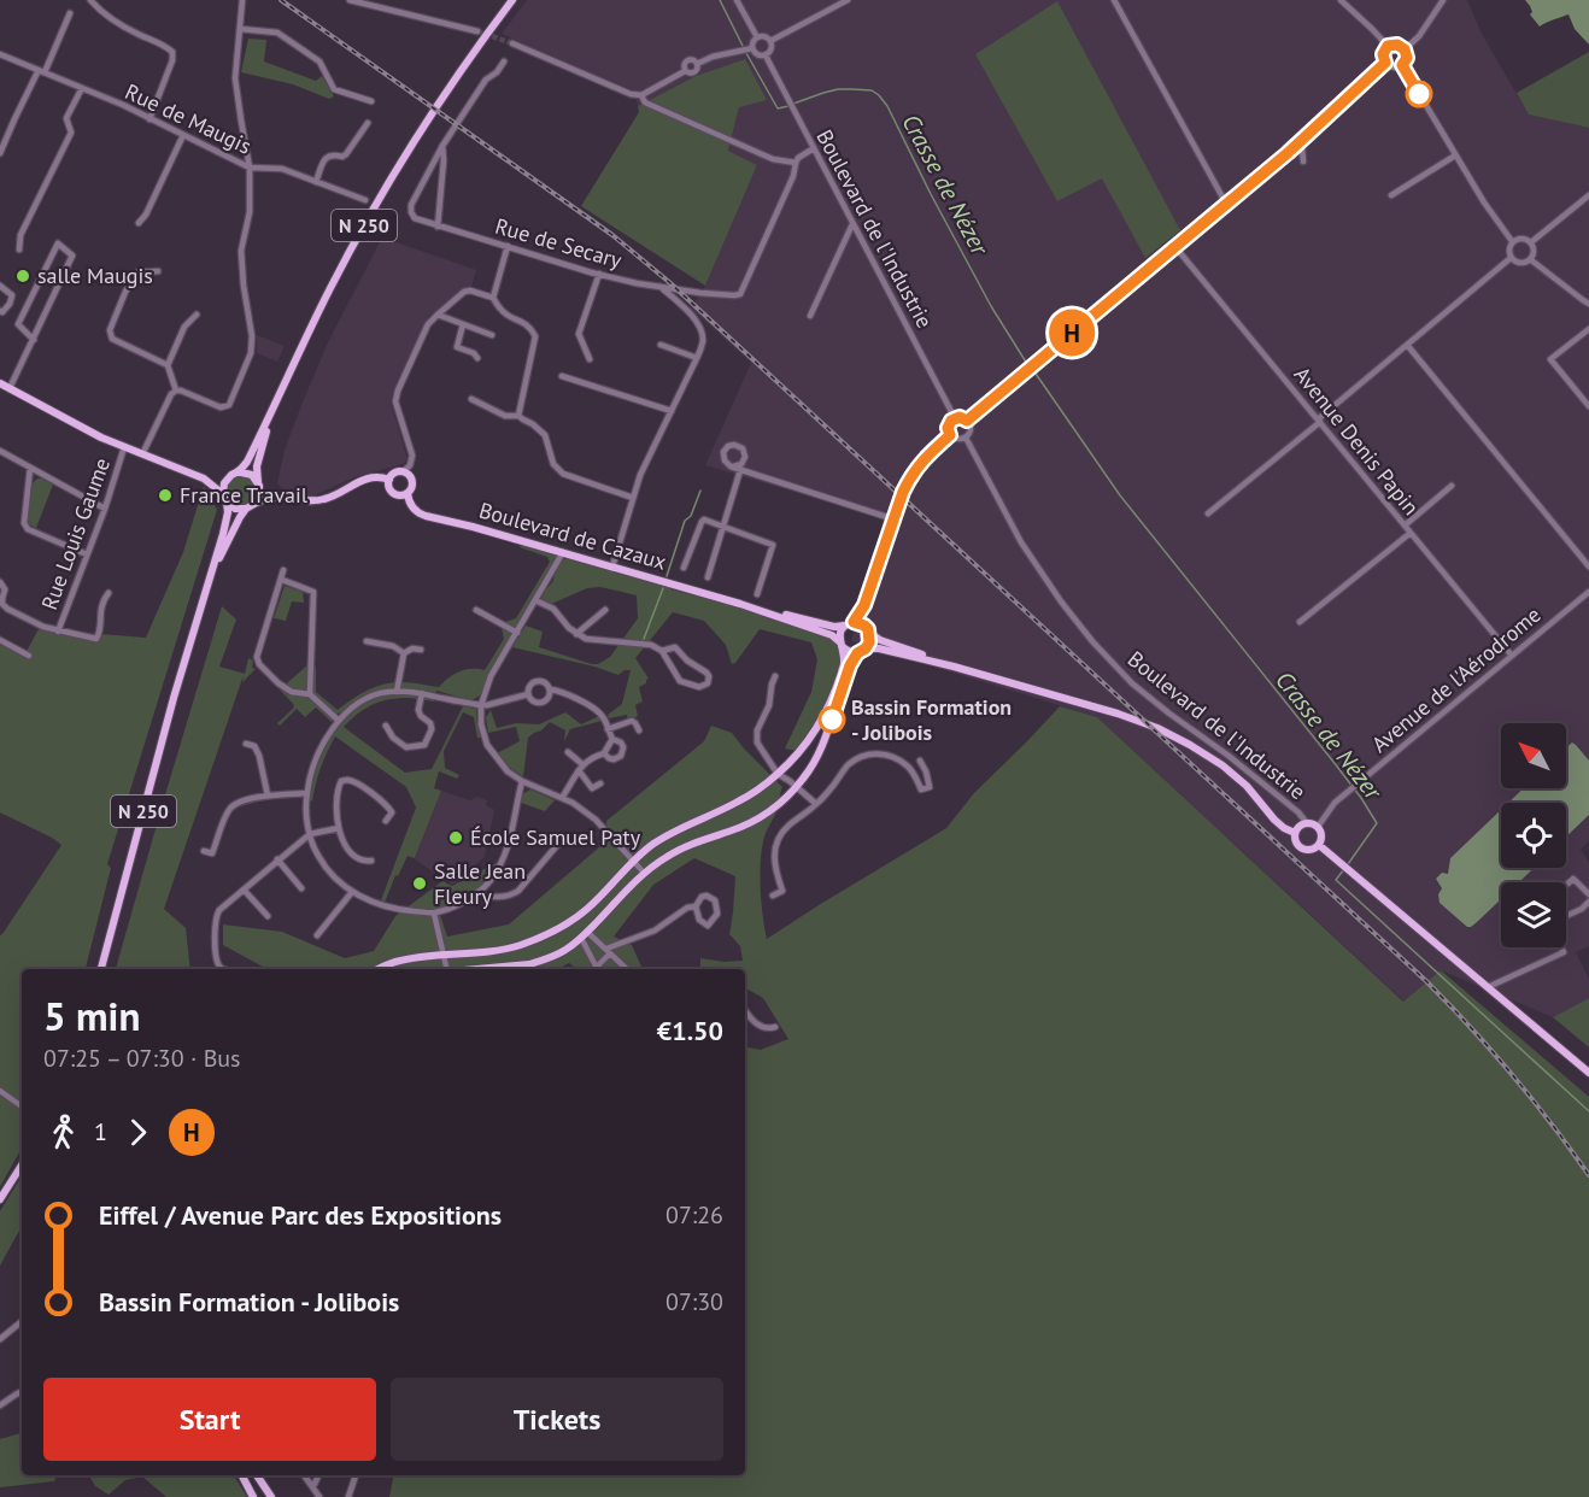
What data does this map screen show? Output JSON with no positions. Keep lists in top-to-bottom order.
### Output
{
  "streets": {
    "main road": ["N 250", "Boulevard de Cazaux"],
    "street": [
      "Rue de Maugis",
      "Boulevard de l'Industrie",
      "Rue de Secary",
      "Avenue Denis Papin",
      "Rue Louis Gaume",
      "Avenue de l'Aérodrome"
    ]
  },
  "crossings": [
    ["Boulevard de l'Industrie", "Avenue de l'Aérodrome"],
    ["Avenue Denis Papin", "Avenue de l'Aérodrome"]
  ],
  "water": ["Crasse de Nézer"],
  "places": [
    "salle Maugis",
    "France Travail",
    "Bassin Formation - Jolibois",
    "École Samuel Paty",
    "Salle Jean Fleury"
  ],
  "lines": ["bus line H"],
  "north": "top left",
  "page": {
    "on_map": "H",
    "heading": ["5 min", "07:25 – 07:30 · Bus", "€1.50"],
    "legs": ["1", "H"],
    "list": [
      {
        "name": "Eiffel / Avenue Parc des Expositions",
        "value": "07:26"
      },
      {
        "name": "Bassin Formation - Jolibois",
        "value": "07:30"
      }
    ],
    "buttons": ["Start", "Tickets"]
  }
}
